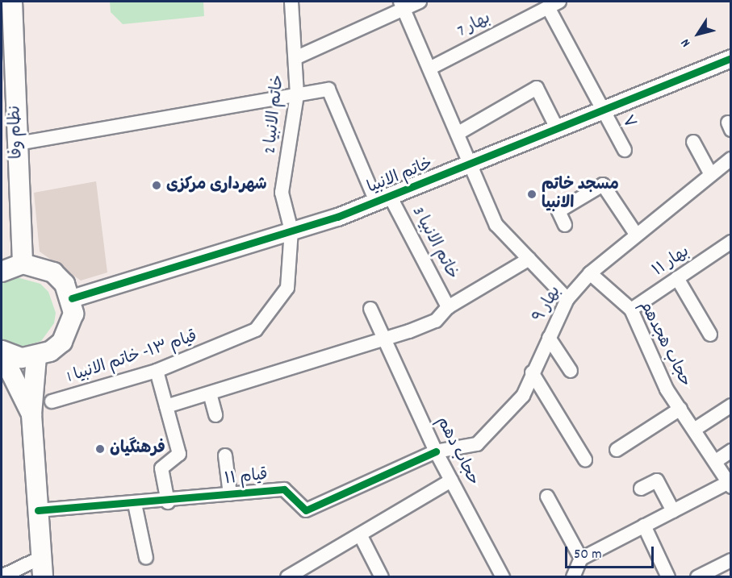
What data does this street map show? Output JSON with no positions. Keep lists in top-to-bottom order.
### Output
{
  "streets": {
    "main road": ["نظام وفا"],
    "street": [
      "بهار 7",
      "خاتم الانبیا 2",
      "۷",
      "خاتم الانبیا",
      "خاتم الانبیا 3",
      "بهار ۱۱",
      "بهار ۹",
      "حجاب هجدهم",
      "قیام ۱۳- خاتم الانبیا 1",
      "حجاب دهم",
      "قیام ۱۱"
    ]
  },
  "crossings": [
    ["بهار 7", "۷"],
    ["خاتم الانبیا 2", "خاتم الانبیا"],
    ["خاتم الانبیا 2", "خاتم الانبیا 3"],
    ["خاتم الانبیا 2", "قیام ۱۳- خاتم الانبیا 1"],
    ["۷", "خاتم الانبیا"],
    ["خاتم الانبیا", "خاتم الانبیا 3"],
    ["خاتم الانبیا", "قیام ۱۳- خاتم الانبیا 1"],
    ["بهار ۱۱", "حجاب هجدهم"],
    ["بهار ۹", "حجاب هجدهم"],
    ["بهار ۹", "حجاب دهم"],
    ["بهار ۹", "قیام ۱۱"],
    ["حجاب دهم", "قیام ۱۱"]
  ],
  "places": ["شهرداری مرکزی", "مسجد خاتم الانبیا", "فرهنگیان"],
  "scale_bar": "50 m",
  "north": "bottom left"
}
